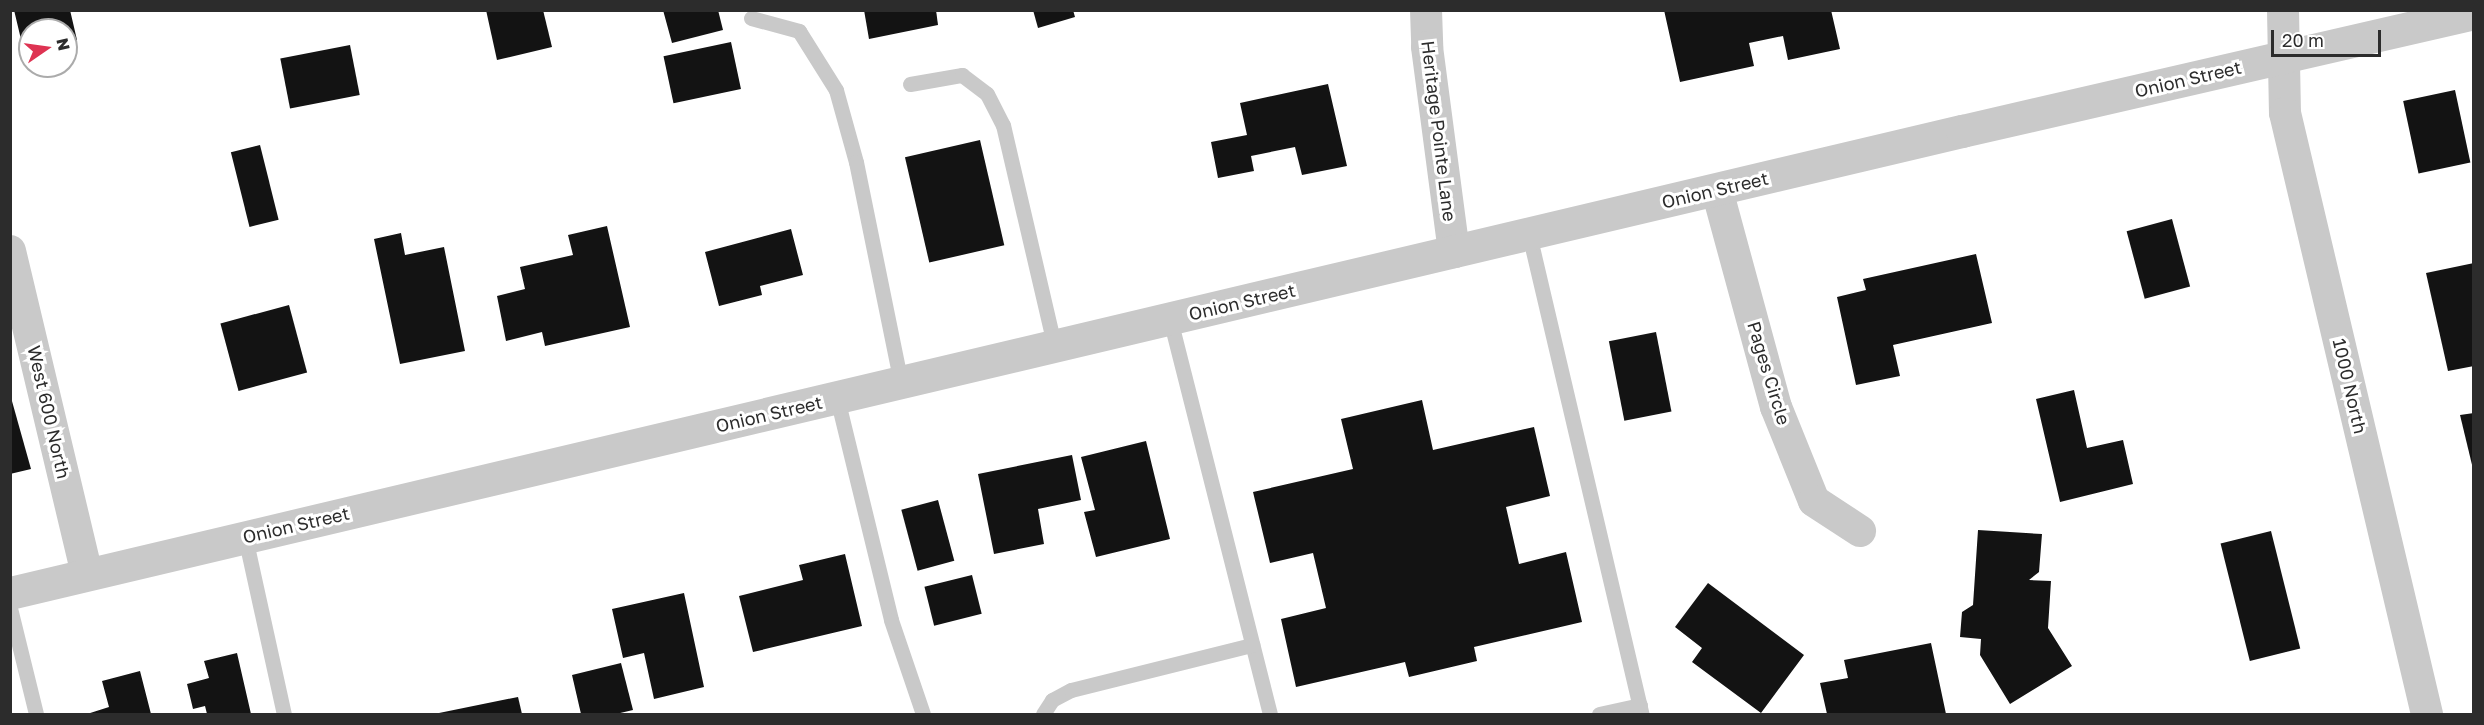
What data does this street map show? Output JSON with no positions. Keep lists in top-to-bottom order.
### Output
{
  "streets": {
    "street": [
      "Onion Street",
      "Heritage Pointe Lane",
      "Pages Circle",
      "1000 North",
      "West 600 North"
    ]
  },
  "crossings": [
    ["Onion Street", "Heritage Pointe Lane"],
    ["Onion Street", "Pages Circle"],
    ["Onion Street", "1000 North"],
    ["Onion Street", "West 600 North"]
  ],
  "scale_bar": "20 m",
  "north": "right"
}
